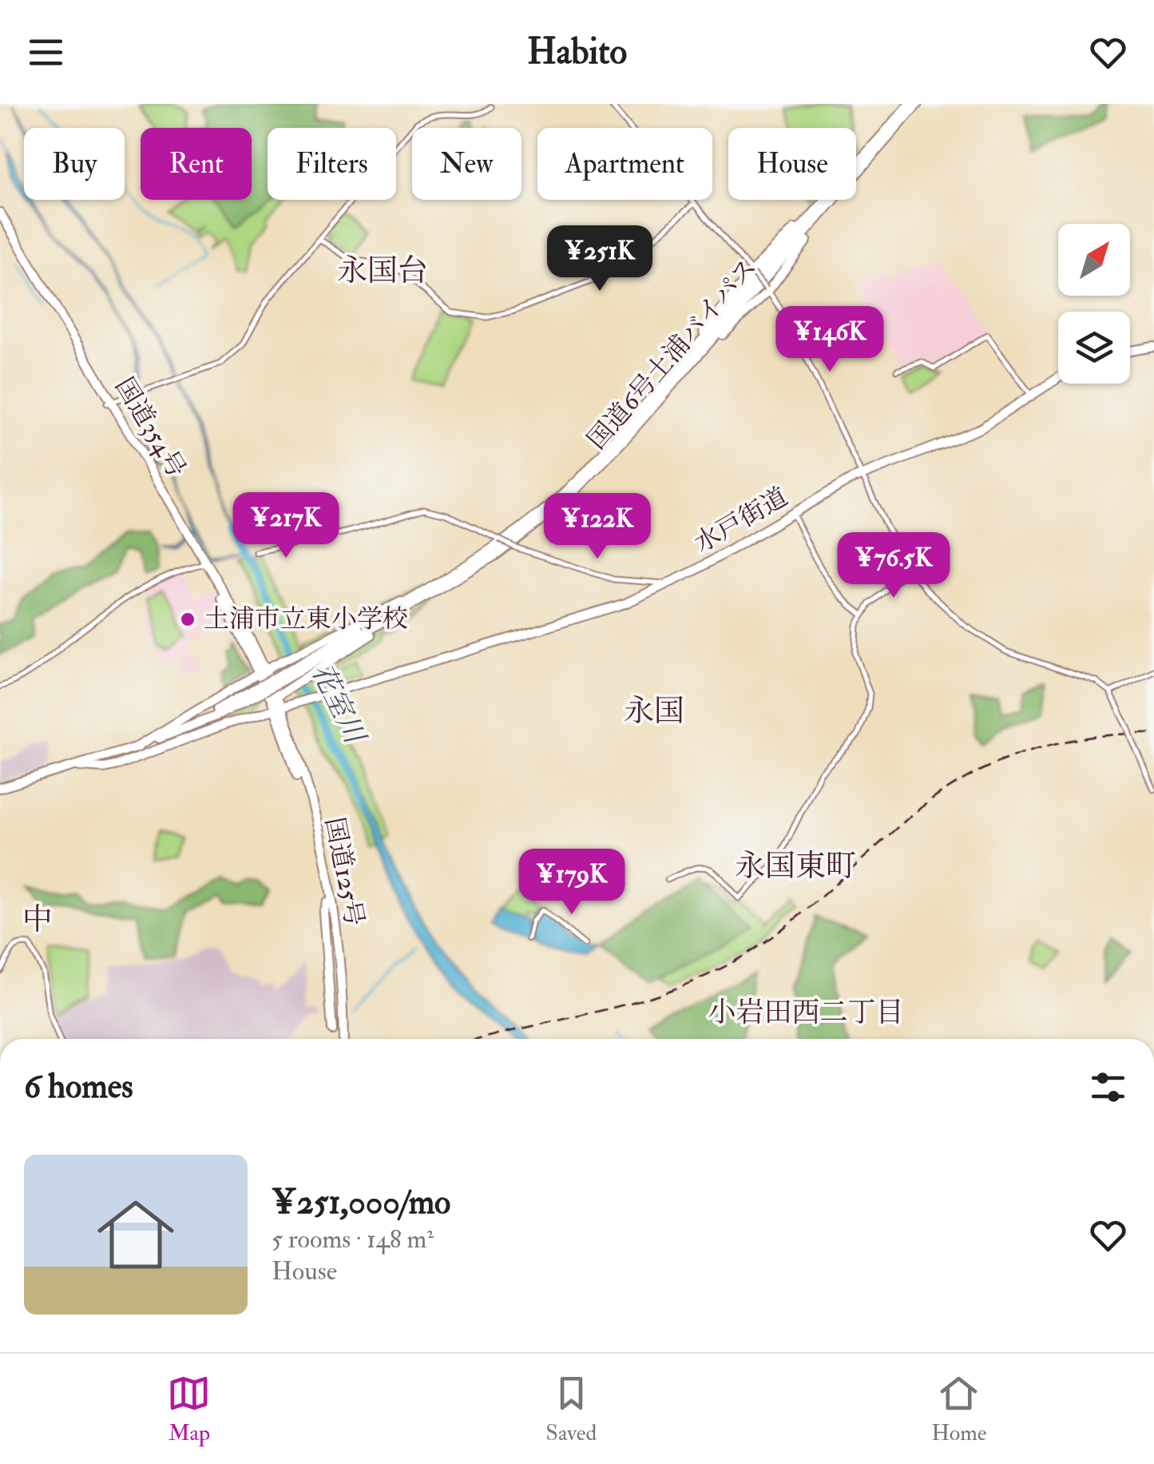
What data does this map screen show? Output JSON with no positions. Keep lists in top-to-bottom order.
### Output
{
  "streets": {
    "highway": [
      "国道6号土浦バイパス",
      "国道354号",
      "水戸街道",
      "国道125号"
    ]
  },
  "crossings": [
    ["国道6号土浦バイパス", "水戸街道"],
    ["国道354号", "水戸街道"],
    ["国道354号", "国道125号"],
    ["水戸街道", "国道125号"]
  ],
  "districts": [
    "永国台",
    "永国",
    "永国東町",
    "中",
    "小岩田西二丁目"
  ],
  "water": ["花室川"],
  "places": ["土浦市立東小学校"],
  "north": "top right",
  "page": {
    "header": "Habito",
    "chip": [
      "Buy",
      "Rent",
      "Filters",
      "New",
      "Apartment",
      "House"
    ],
    "price": [
      "¥251K",
      "¥146K",
      "¥217K",
      "¥122K",
      "¥76.5K",
      "¥179K"
    ],
    "heading": "6 homes",
    "list": [
      {
        "name": "¥251,000/mo",
        "note": "5 rooms · 148 m² · House"
      }
    ],
    "tabs": ["Map", "Saved", "Home"]
  }
}
